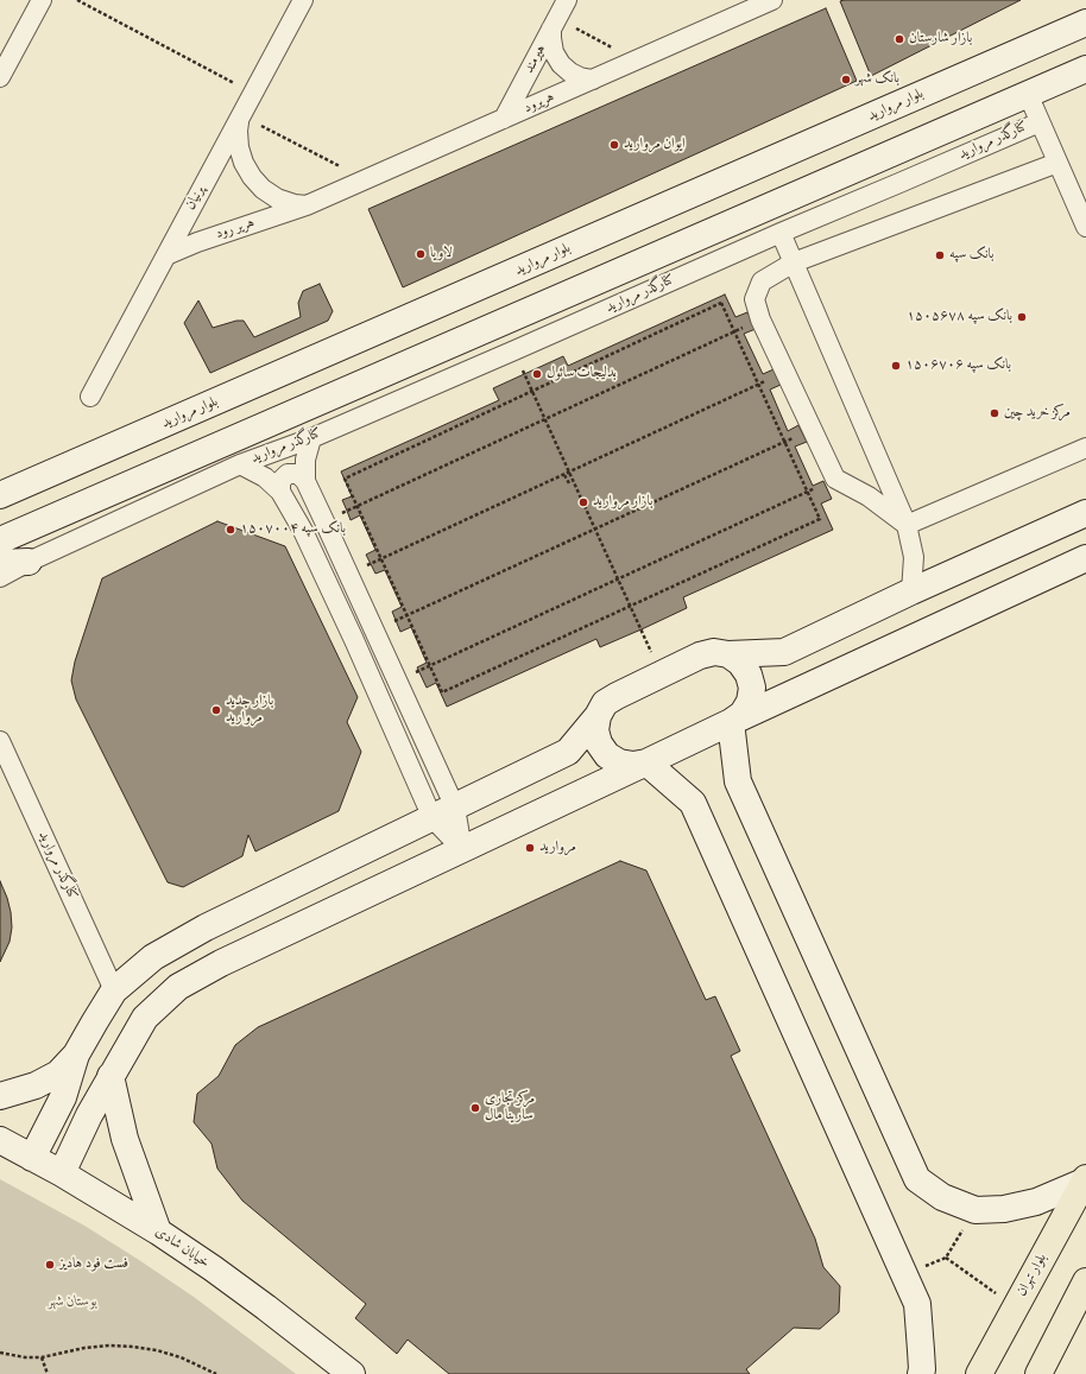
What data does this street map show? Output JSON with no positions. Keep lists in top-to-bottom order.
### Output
{
  "streets": {
    "main road": ["بلوار تهران"],
    "street": [
      "هیرمند",
      "هریرود",
      "بلوار مروارید",
      "کنارگذر مروارید",
      "پرنیان",
      "هریر رود",
      "خیابان شادی"
    ]
  },
  "crossings": [
    ["هیرمند", "هریرود"],
    ["هریرود", "هریر رود"],
    ["پرنیان", "هریر رود"]
  ],
  "parks": ["بوستان شهر"],
  "places": [
    "بازار شارستان",
    "بانک شهر",
    "ایوان مروارید",
    "لاویا",
    "بانک سپه",
    "بانک سپه ۱۵۰۵۶۷۸",
    "بانک سپه ۱۵۰۶۷۰۶",
    "بدلیجات سائول",
    "مرکز خرید چین",
    "بازار مروارید",
    "بانک سپه ۱۵۰۷۰۰۴",
    "بازار جدید مروارید",
    "مروارید",
    "مرکز تجاری سارینا مال",
    "فست فود هادیز"
  ]
}
